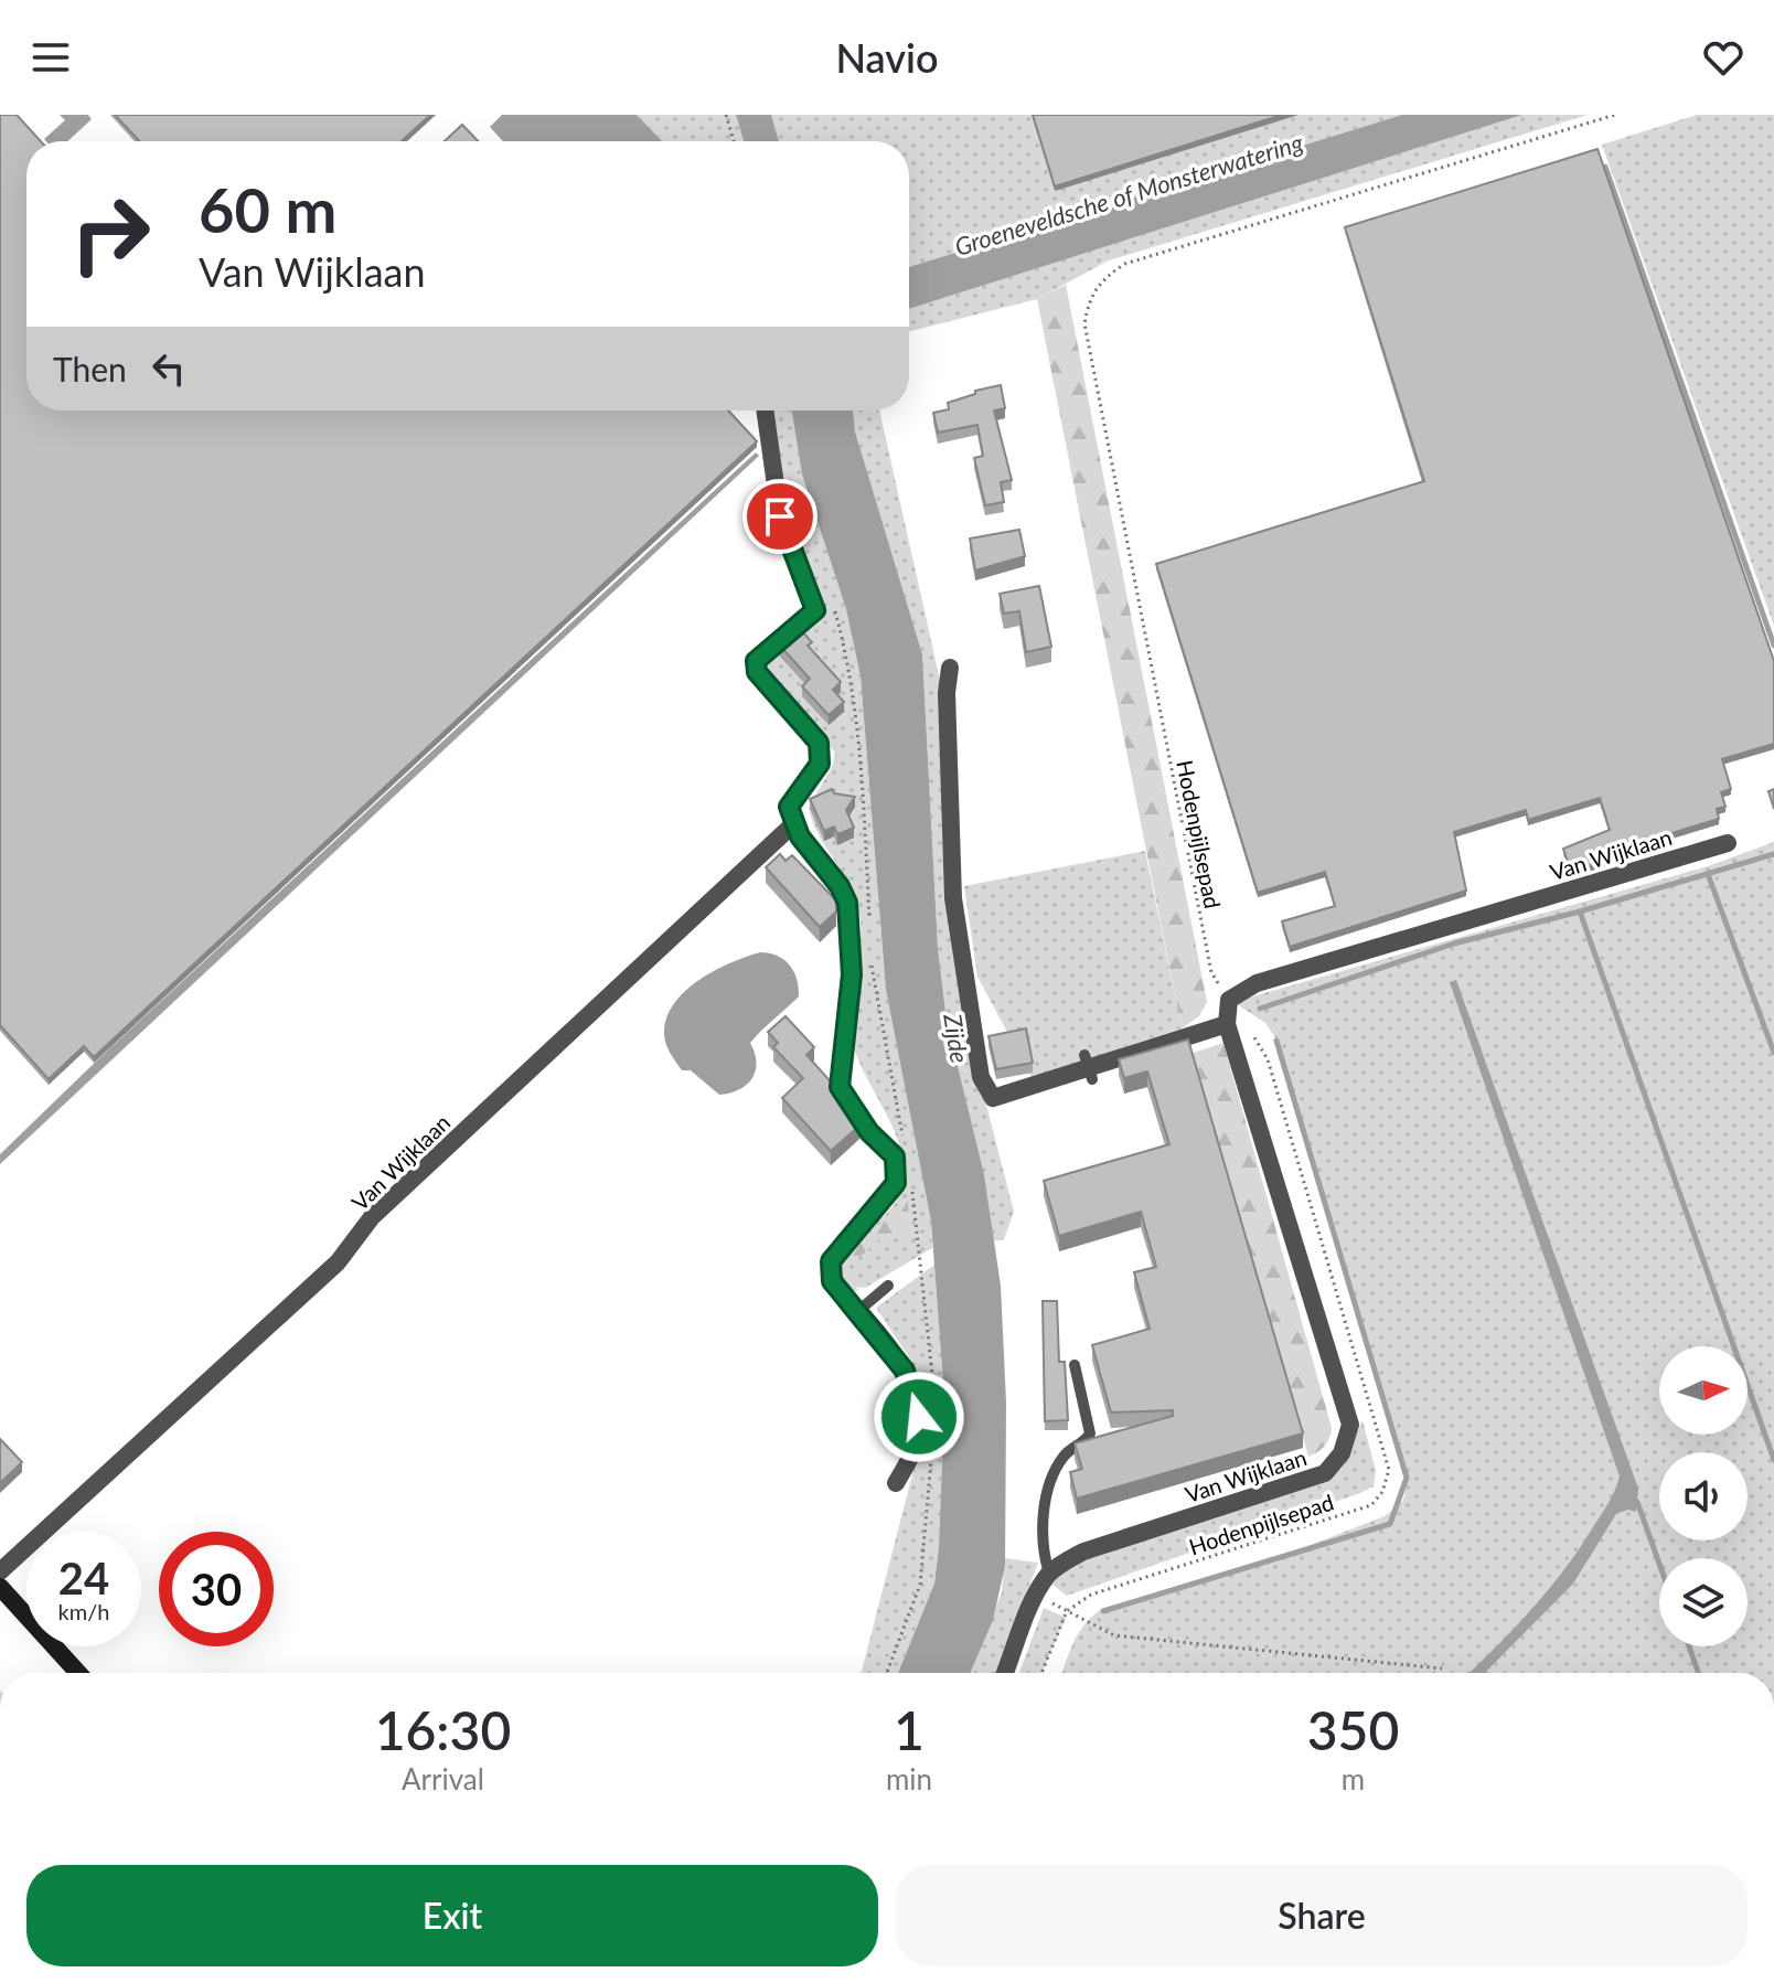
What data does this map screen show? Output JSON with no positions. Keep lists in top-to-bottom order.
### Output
{
  "streets": {
    "street": ["Van Wijklaan"],
    "path": ["Hodenpijlsepad"]
  },
  "crossings": [
    ["Hodenpijlsepad", "Van Wijklaan"]
  ],
  "water": ["Groeneveldsche of Monsterwatering", "Zijde"],
  "north": "right",
  "page": {
    "header": "Navio",
    "turn": ["60 m", "Van Wijklaan"],
    "then": "Then",
    "speed": "24 km/h",
    "limit": "30",
    "eta": [
      "16:30",
      "Arrival",
      "1",
      "min",
      "350",
      "m"
    ],
    "buttons": ["Exit", "Share"]
  }
}
